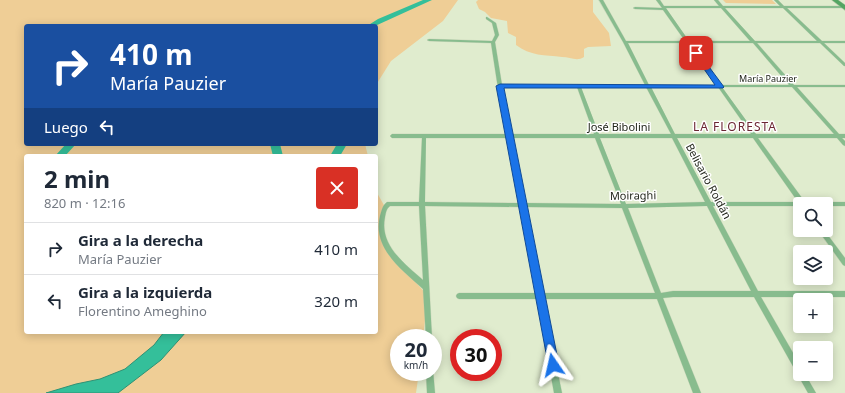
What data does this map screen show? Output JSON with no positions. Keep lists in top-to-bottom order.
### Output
{
  "streets": {
    "street": [
      "María Pauzier",
      "José Bibolini",
      "Belisario Roldán",
      "Moiraghi"
    ]
  },
  "crossings": [
    ["María Pauzier", "Belisario Roldán"],
    ["José Bibolini", "Belisario Roldán"],
    ["Belisario Roldán", "Moiraghi"]
  ],
  "districts": ["LA FLORESTA"],
  "page": {
    "turn": ["410 m", "María Pauzier"],
    "then": "Luego",
    "heading": ["2 min", "820 m · 12:16"],
    "map_buttons": ["+", "−"],
    "list": [
      {
        "name": "Gira a la derecha",
        "note": "María Pauzier",
        "value": "410 m"
      },
      {
        "name": "Gira a la izquierda",
        "note": "Florentino Ameghino",
        "value": "320 m"
      }
    ],
    "speed": "20 km/h",
    "limit": "30"
  }
}
